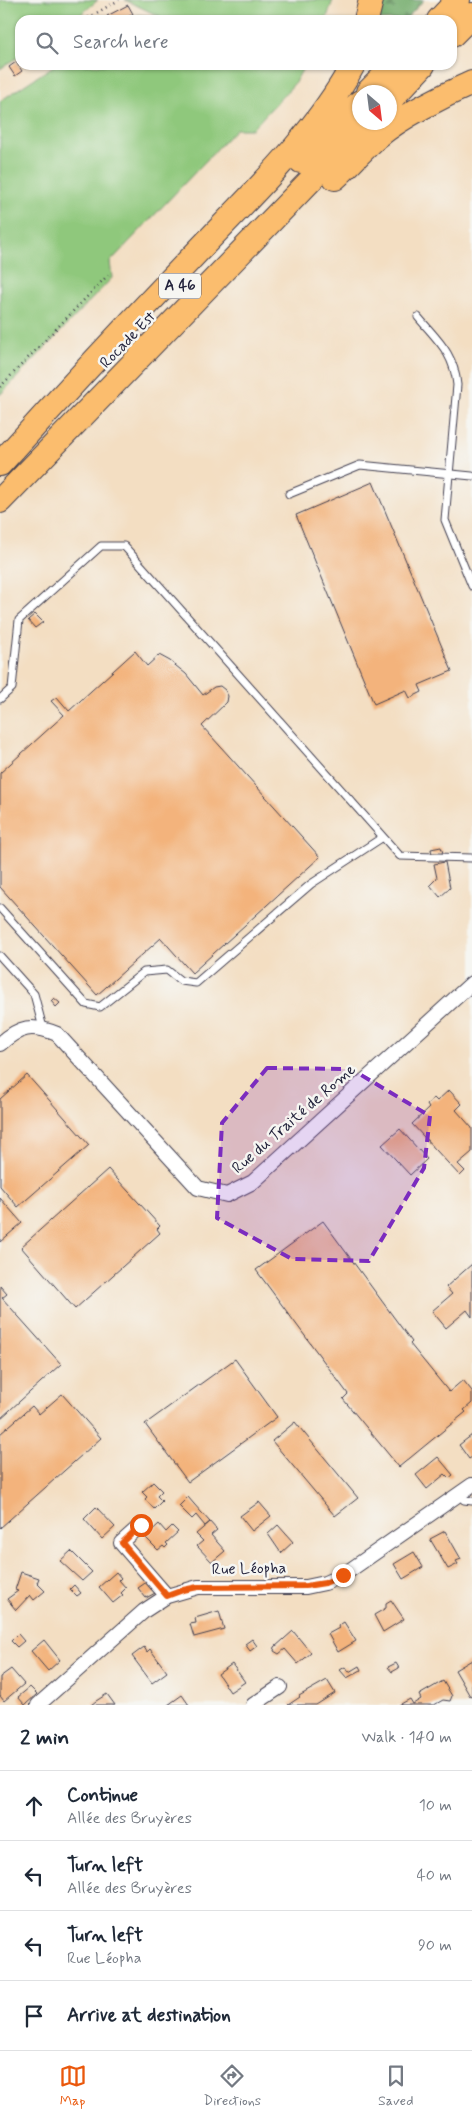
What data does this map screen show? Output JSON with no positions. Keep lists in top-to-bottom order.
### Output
{
  "streets": {
    "highway": ["A 46", "Rocade Est"],
    "street": ["Rue du Traité de Rome", "Rue Léopha"]
  },
  "crossings": [
    ["A 46", "Rocade Est"]
  ],
  "north": "bottom right",
  "page": {
    "search": "Search here",
    "heading": ["2 min", "Walk · 140 m"],
    "list": [
      ["Continue", "Allée des Bruyères", "10 m"],
      ["Turn left", "Allée des Bruyères", "40 m"],
      ["Turn left", "Rue Léopha", "90 m"],
      "Arrive at destination"
    ],
    "nav": ["Map", "Directions", "Saved"]
  }
}
